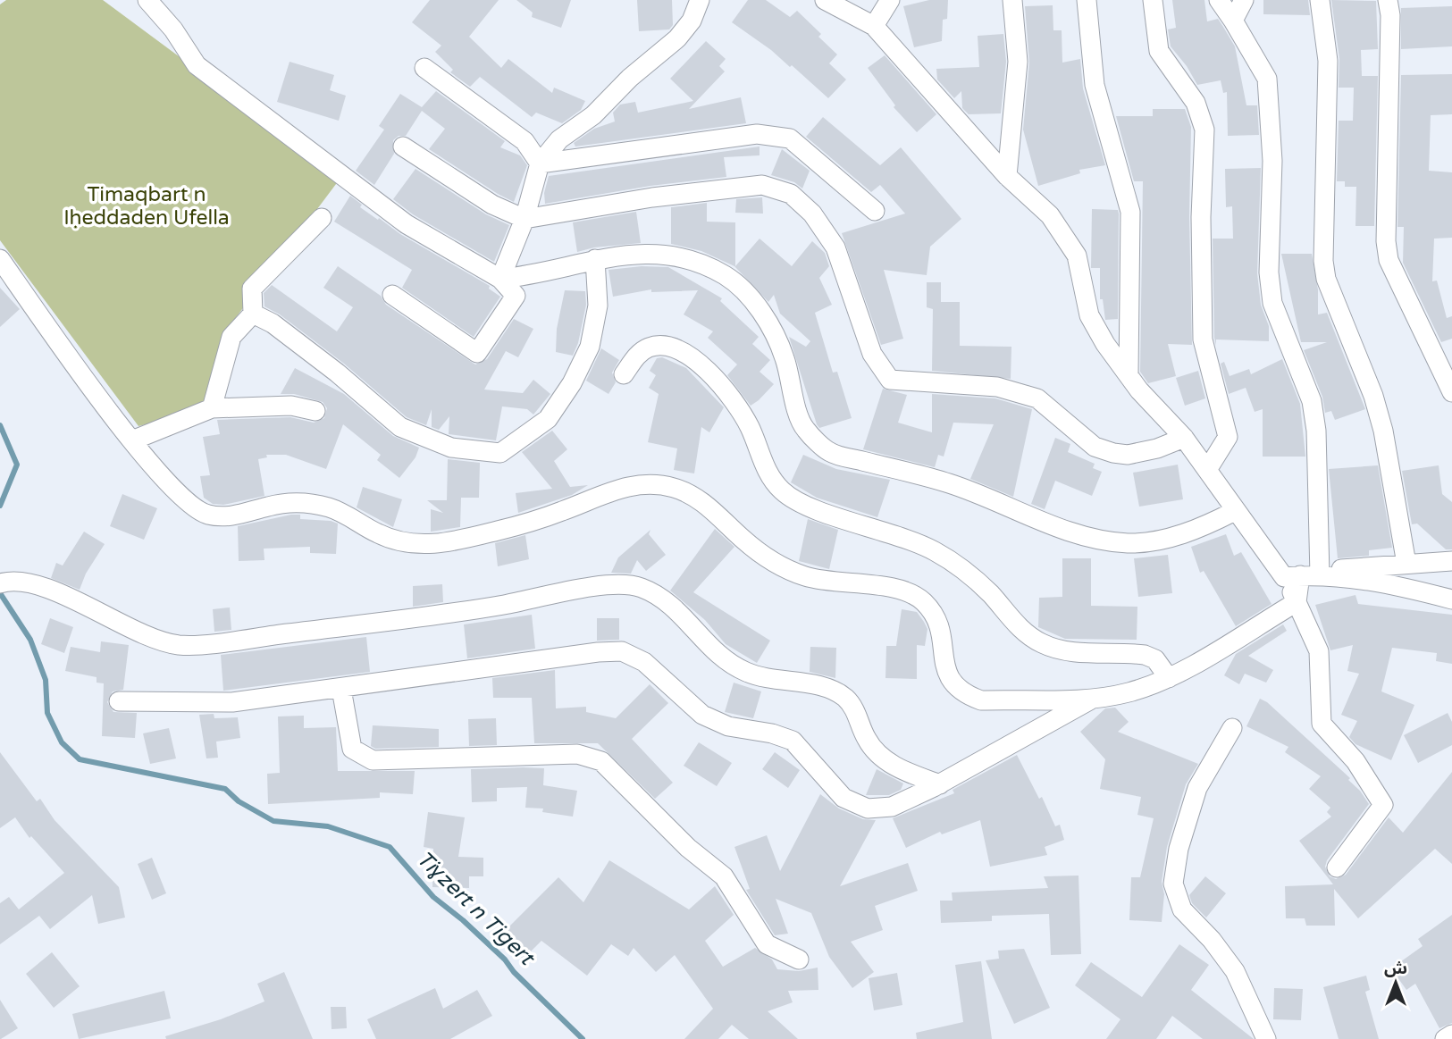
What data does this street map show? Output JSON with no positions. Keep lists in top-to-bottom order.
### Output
{
  "water": ["Tiɣzert n Tigert"],
  "parks": ["Timaqbart n Iḥeddaden Ufella"],
  "north": "top"
}
